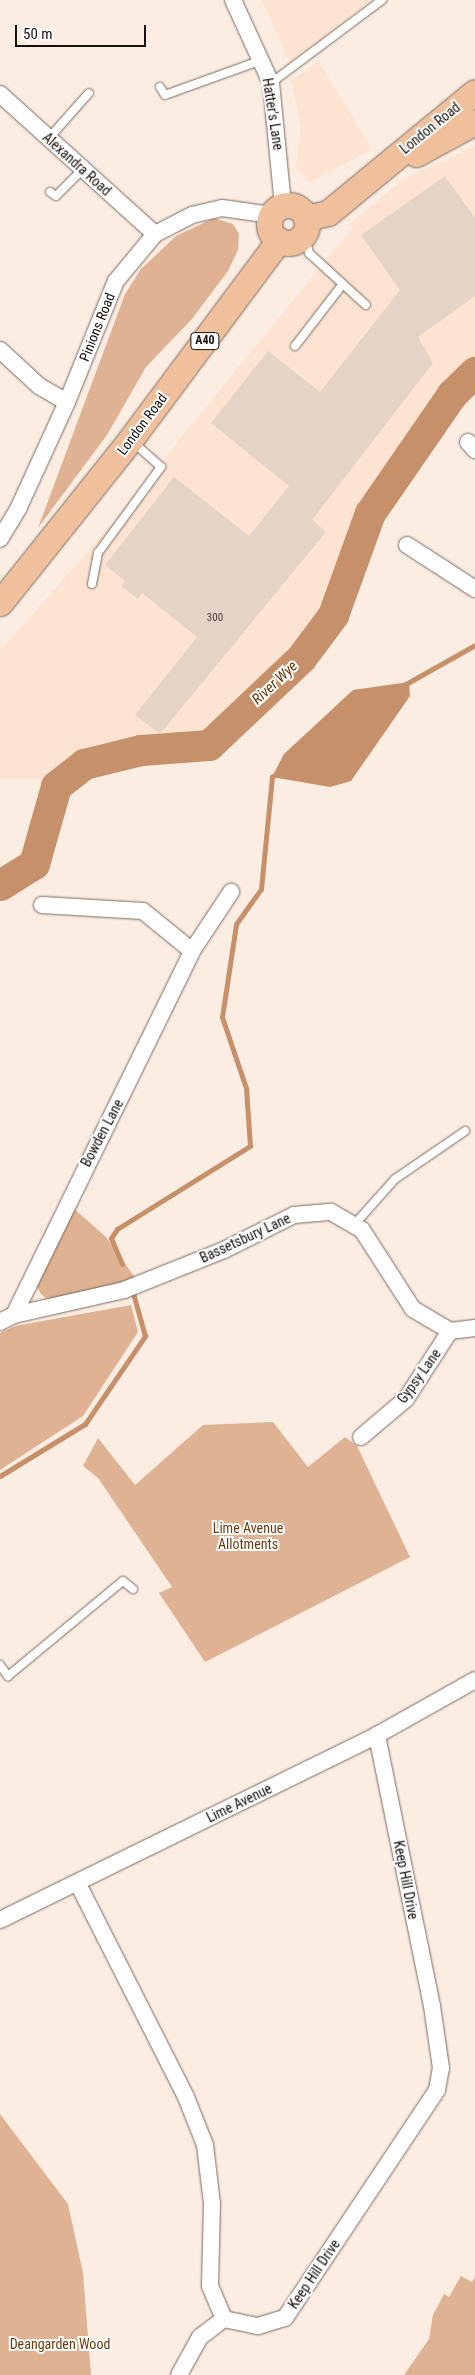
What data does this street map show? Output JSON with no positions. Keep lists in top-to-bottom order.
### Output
{
  "streets": {
    "main road": ["London Road", "A40"],
    "street": [
      "Hatter's Lane",
      "Alexandra Road",
      "Pinions Road",
      "Bowden Lane",
      "Bassetsbury Lane",
      "Gypsy Lane",
      "Lime Avenue",
      "Keep Hill Drive"
    ]
  },
  "crossings": [
    ["Hatter's Lane", "London Road"],
    ["Hatter's Lane", "Pinions Road"],
    ["London Road", "Pinions Road"],
    ["Alexandra Road", "Pinions Road"],
    ["Bowden Lane", "Bassetsbury Lane"],
    ["Bassetsbury Lane", "Gypsy Lane"],
    ["Lime Avenue", "Keep Hill Drive"]
  ],
  "water": ["River Wye"],
  "parks": ["Lime Avenue Allotments", "Deangarden Wood"],
  "house_numbers": ["300"],
  "scale_bar": "50 m"
}
